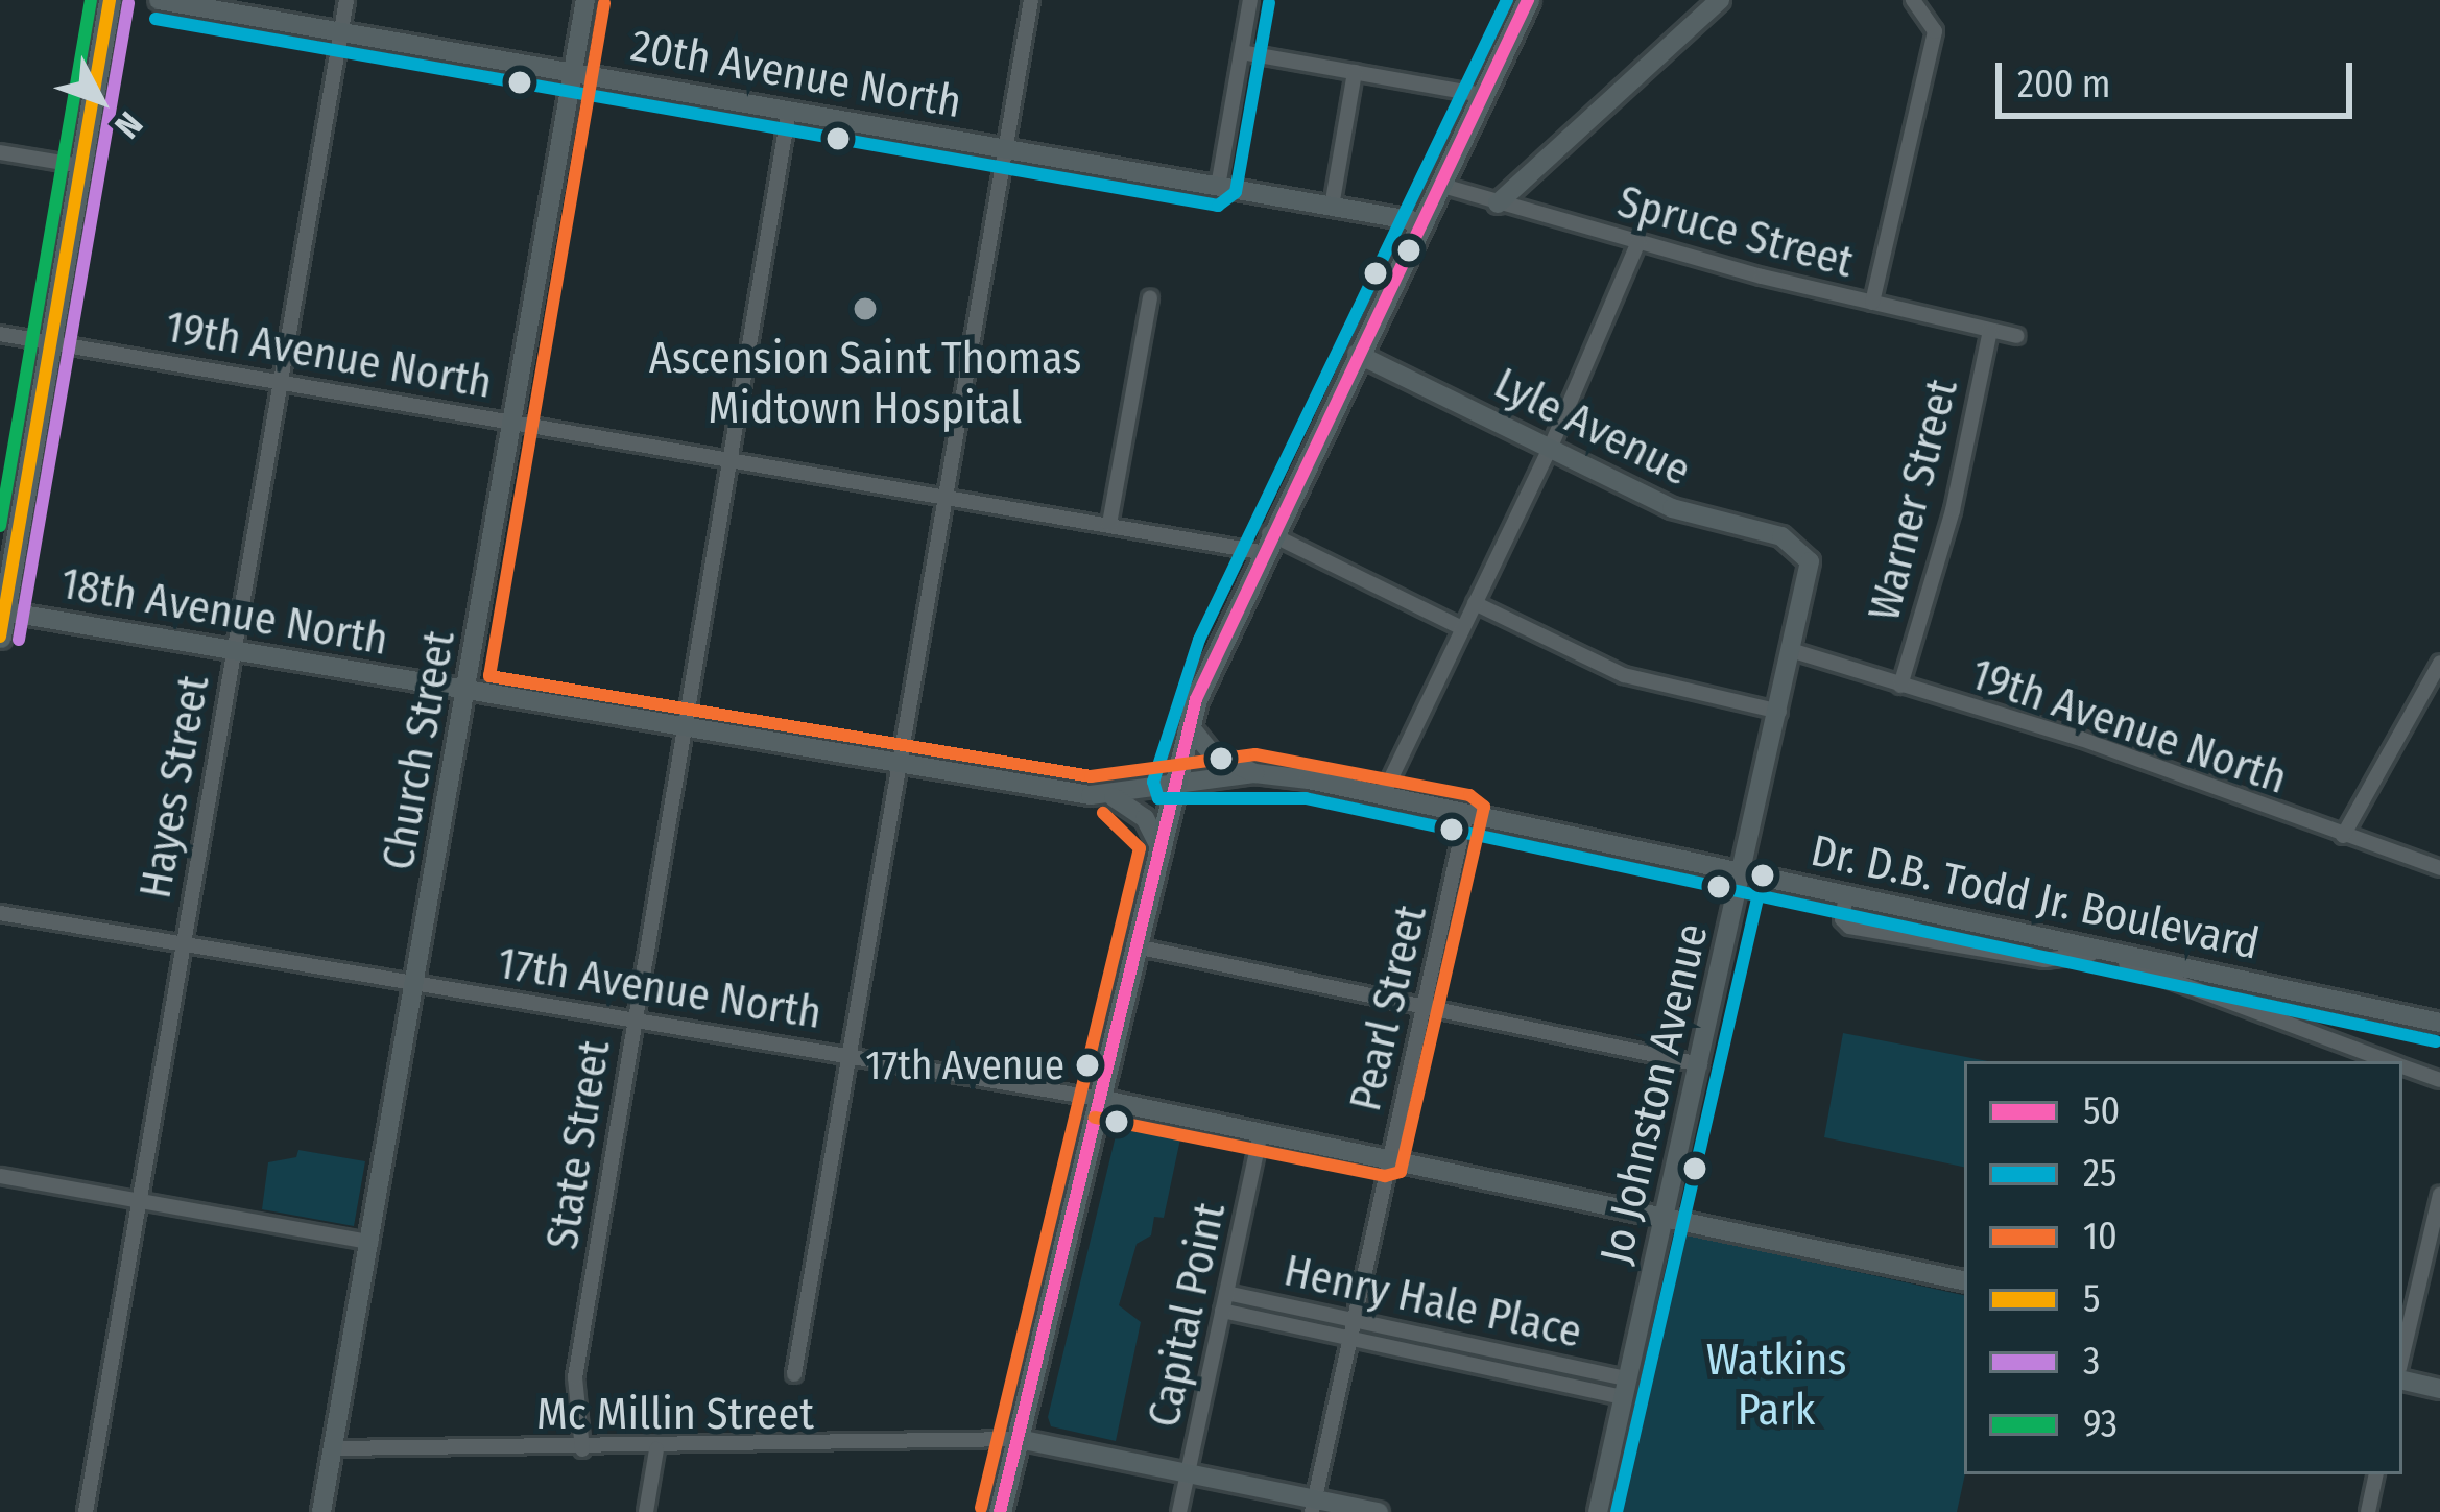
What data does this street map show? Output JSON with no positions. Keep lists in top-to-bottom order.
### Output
{
  "streets": {
    "main road": [
      "20th Avenue North",
      "Lyle Avenue",
      "18th Avenue North",
      "Church Street",
      "Dr. D.B. Todd Jr. Boulevard",
      "17th Avenue North",
      "Jo Johnston Avenue"
    ],
    "street": [
      "Spruce Street",
      "19th Avenue North",
      "Warner Street",
      "Hayes Street",
      "Pearl Street",
      "State Street",
      "Henry Hale Place",
      "Capital Point",
      "Mc Millin Street"
    ]
  },
  "crossings": [
    ["20th Avenue North", "Church Street"],
    ["20th Avenue North", "Hayes Street"],
    ["20th Avenue North", "State Street"],
    ["Spruce Street", "Warner Street"],
    ["19th Avenue North", "Warner Street"],
    ["19th Avenue North", "Church Street"],
    ["19th Avenue North", "Hayes Street"],
    ["19th Avenue North", "Jo Johnston Avenue"],
    ["19th Avenue North", "State Street"],
    ["Lyle Avenue", "Jo Johnston Avenue"],
    ["18th Avenue North", "Church Street"],
    ["18th Avenue North", "Hayes Street"],
    ["18th Avenue North", "Dr. D.B. Todd Jr. Boulevard"],
    ["18th Avenue North", "State Street"],
    ["Church Street", "17th Avenue North"],
    ["Church Street", "Mc Millin Street"],
    ["Hayes Street", "17th Avenue North"],
    ["Dr. D.B. Todd Jr. Boulevard", "Pearl Street"],
    ["Dr. D.B. Todd Jr. Boulevard", "Jo Johnston Avenue"],
    ["17th Avenue North", "Pearl Street"],
    ["17th Avenue North", "Jo Johnston Avenue"],
    ["17th Avenue North", "State Street"],
    ["17th Avenue North", "Capital Point"],
    ["Pearl Street", "Henry Hale Place"],
    ["Jo Johnston Avenue", "Henry Hale Place"],
    ["State Street", "Mc Millin Street"],
    ["Henry Hale Place", "Capital Point"]
  ],
  "parks": ["Watkins Park"],
  "places": ["Ascension Saint Thomas Midtown Hospital", "17th Avenue"],
  "lines": [
    "transit line 50",
    "transit line 25",
    "transit line 5",
    "transit line 93",
    "transit line 10",
    "transit line 3"
  ],
  "legend": [
    "50",
    "25",
    "10",
    "5",
    "3",
    "93"
  ],
  "scale_bar": "200 m",
  "north": "bottom right"
}
